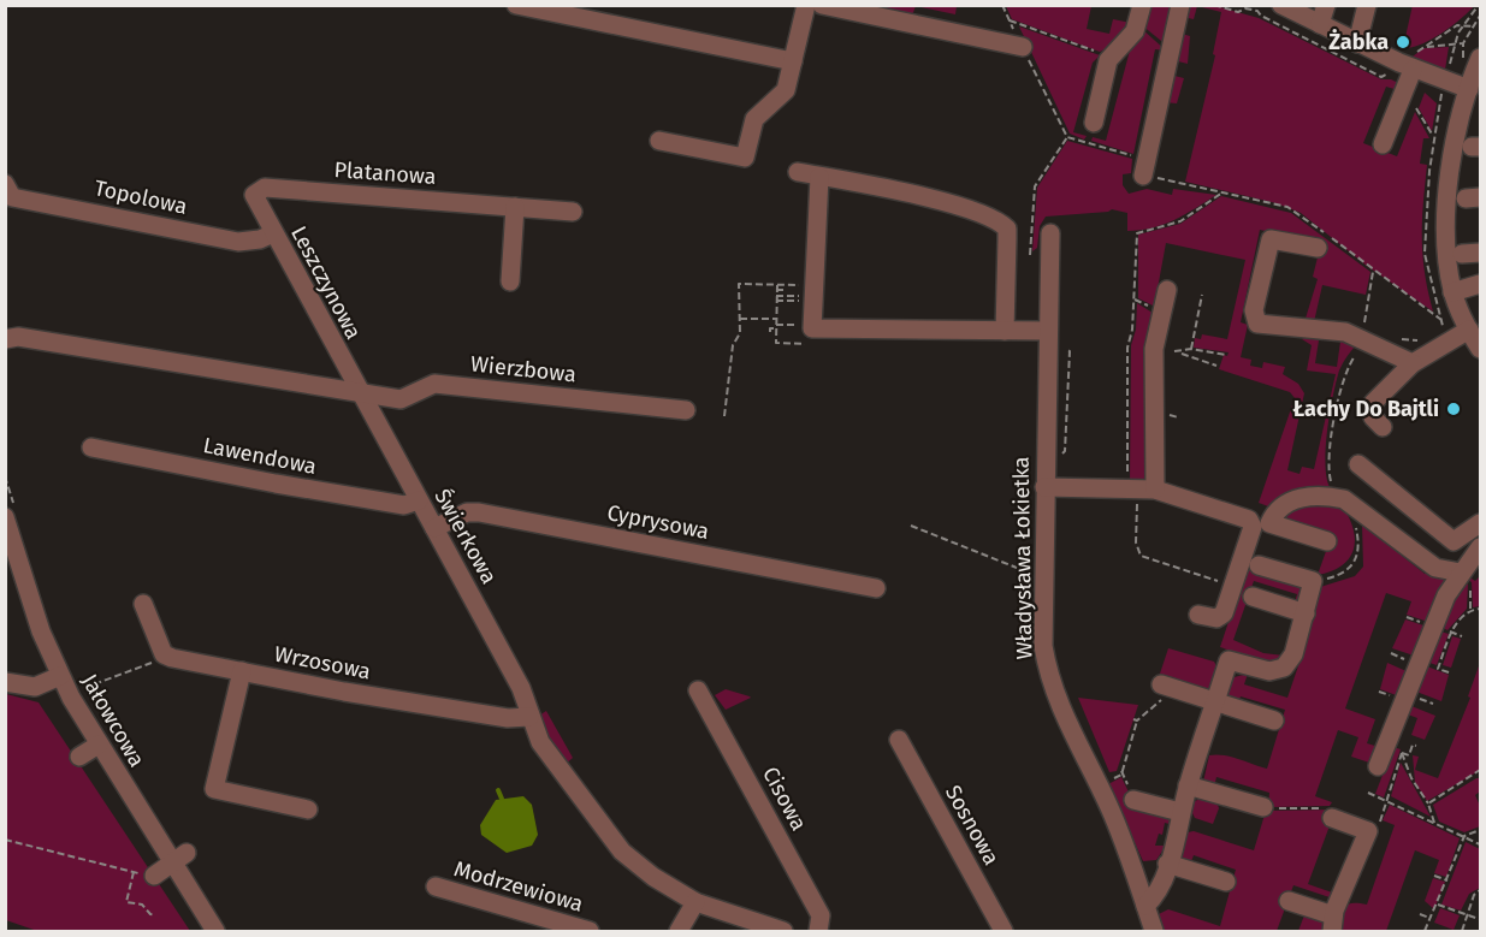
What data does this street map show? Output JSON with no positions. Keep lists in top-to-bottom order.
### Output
{
  "streets": {
    "street": [
      "Platanowa",
      "Topolowa",
      "Leszczynowa",
      "Wierzbowa",
      "Lawendowa",
      "Cyprysowa",
      "Świerkowa",
      "Władysława Łokietka",
      "Wrzosowa",
      "Jałowcowa",
      "Cisowa",
      "Sosnowa",
      "Modrzewiowa"
    ]
  },
  "crossings": [
    ["Platanowa", "Leszczynowa"],
    ["Topolowa", "Leszczynowa"],
    ["Leszczynowa", "Wierzbowa"],
    ["Leszczynowa", "Świerkowa"],
    ["Wierzbowa", "Świerkowa"],
    ["Lawendowa", "Świerkowa"],
    ["Cyprysowa", "Świerkowa"],
    ["Świerkowa", "Wrzosowa"]
  ],
  "places": ["Żabka", "Łachy Do Bajtli"]
}
